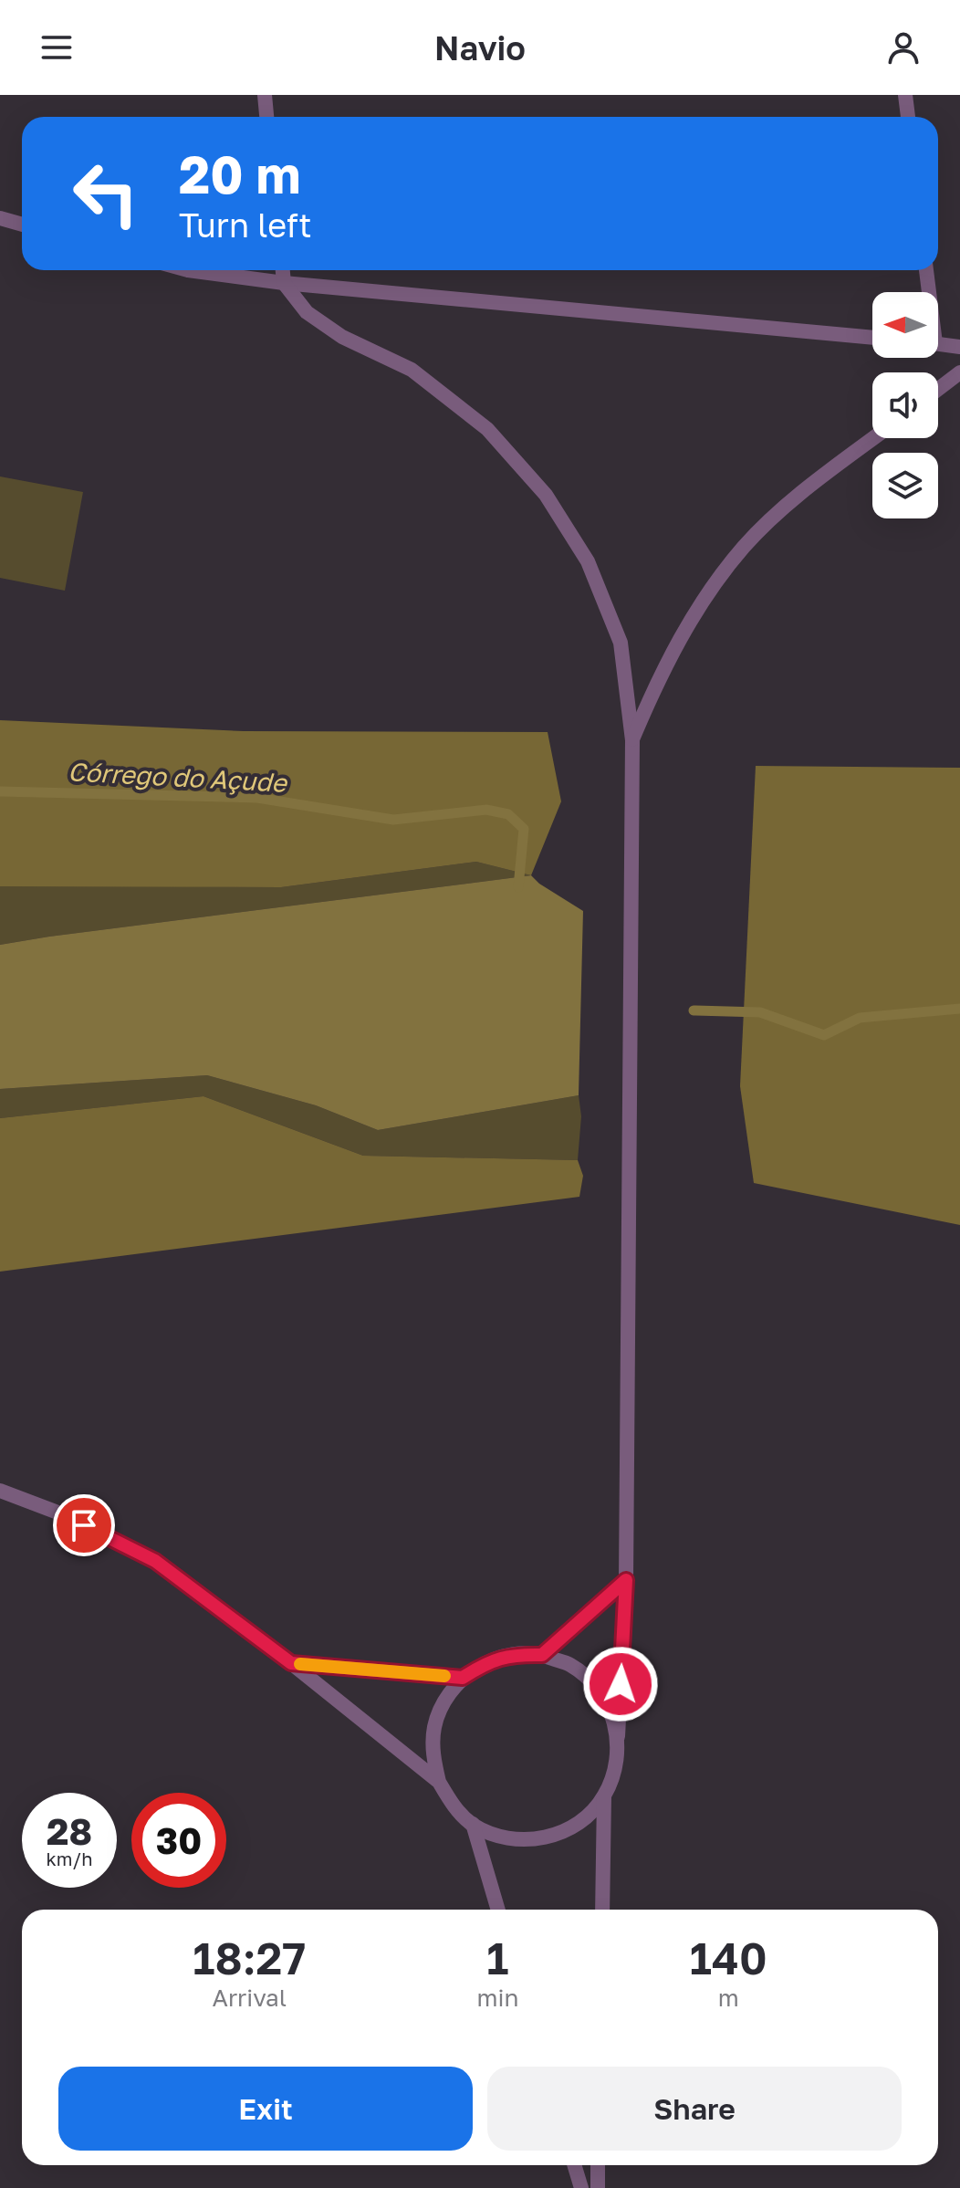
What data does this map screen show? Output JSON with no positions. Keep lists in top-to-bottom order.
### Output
{
  "water": ["Córrego do Açude"],
  "north": "left",
  "page": {
    "header": "Navio",
    "turn": ["20 m", "Turn left"],
    "speed": "28 km/h",
    "limit": "30",
    "eta": [
      "18:27",
      "Arrival",
      "1",
      "min",
      "140",
      "m"
    ],
    "buttons": ["Exit", "Share"]
  }
}
